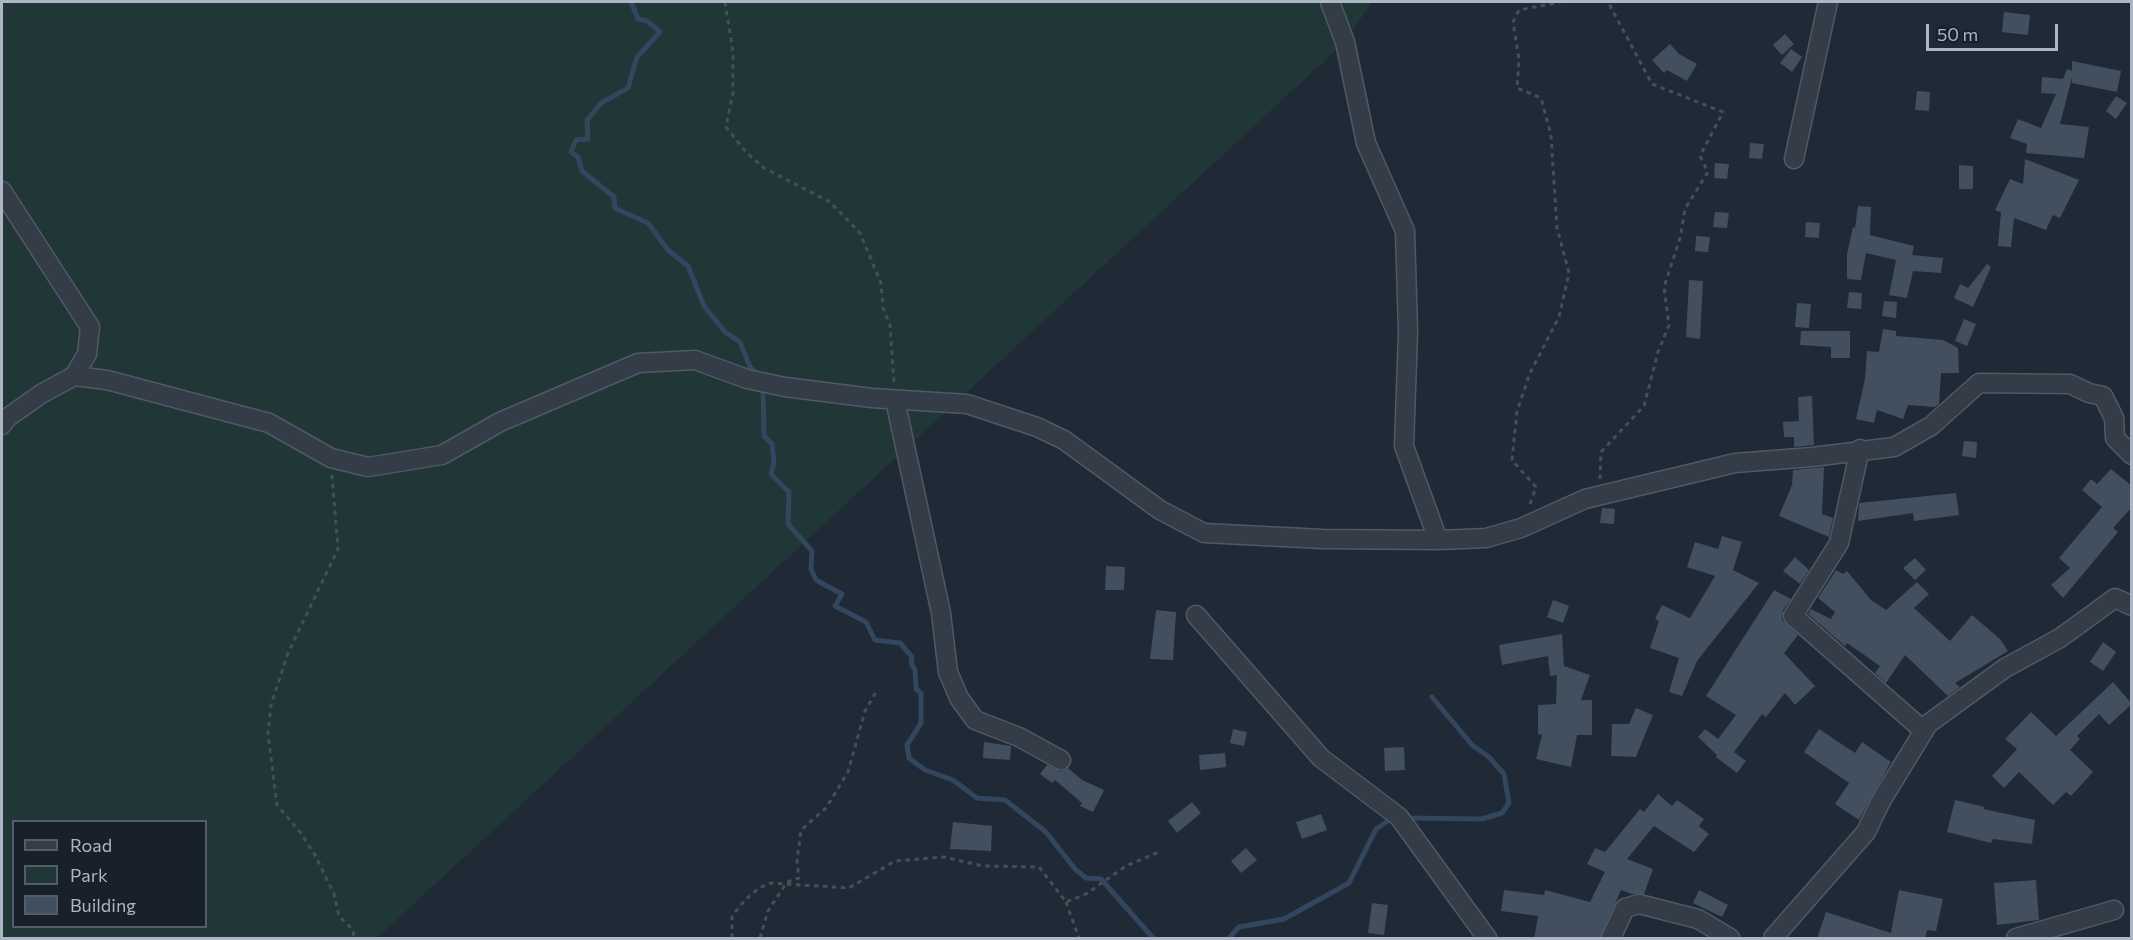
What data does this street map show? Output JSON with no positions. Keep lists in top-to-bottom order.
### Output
{
  "legend": ["Road", "Park", "Building"],
  "scale_bar": "50 m"
}
